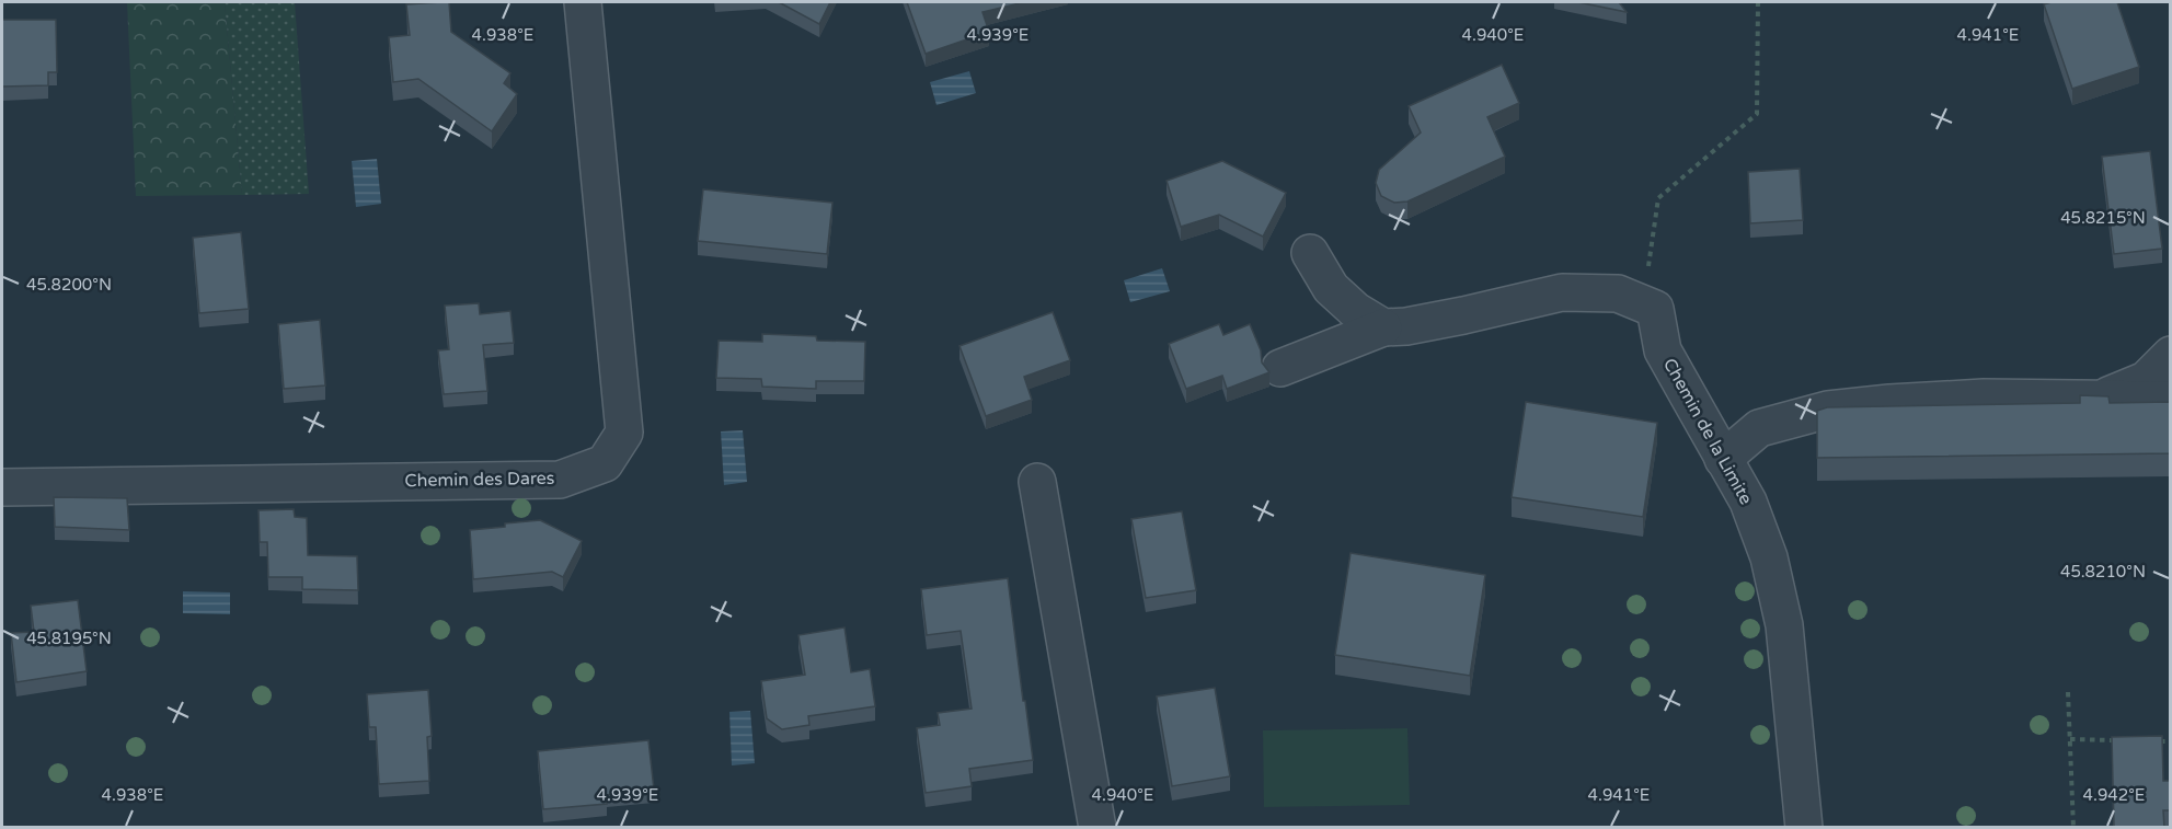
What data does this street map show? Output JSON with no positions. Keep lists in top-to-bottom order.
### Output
{
  "streets": {
    "street": ["Chemin de la Limite", "Chemin des Dares"]
  },
  "coordinates": [
    "4.938°E",
    "4.939°E",
    "4.940°E",
    "4.941°E",
    "45.8215°N",
    "45.8200°N",
    "45.8210°N",
    "45.8195°N",
    "4.942°E"
  ]
}
